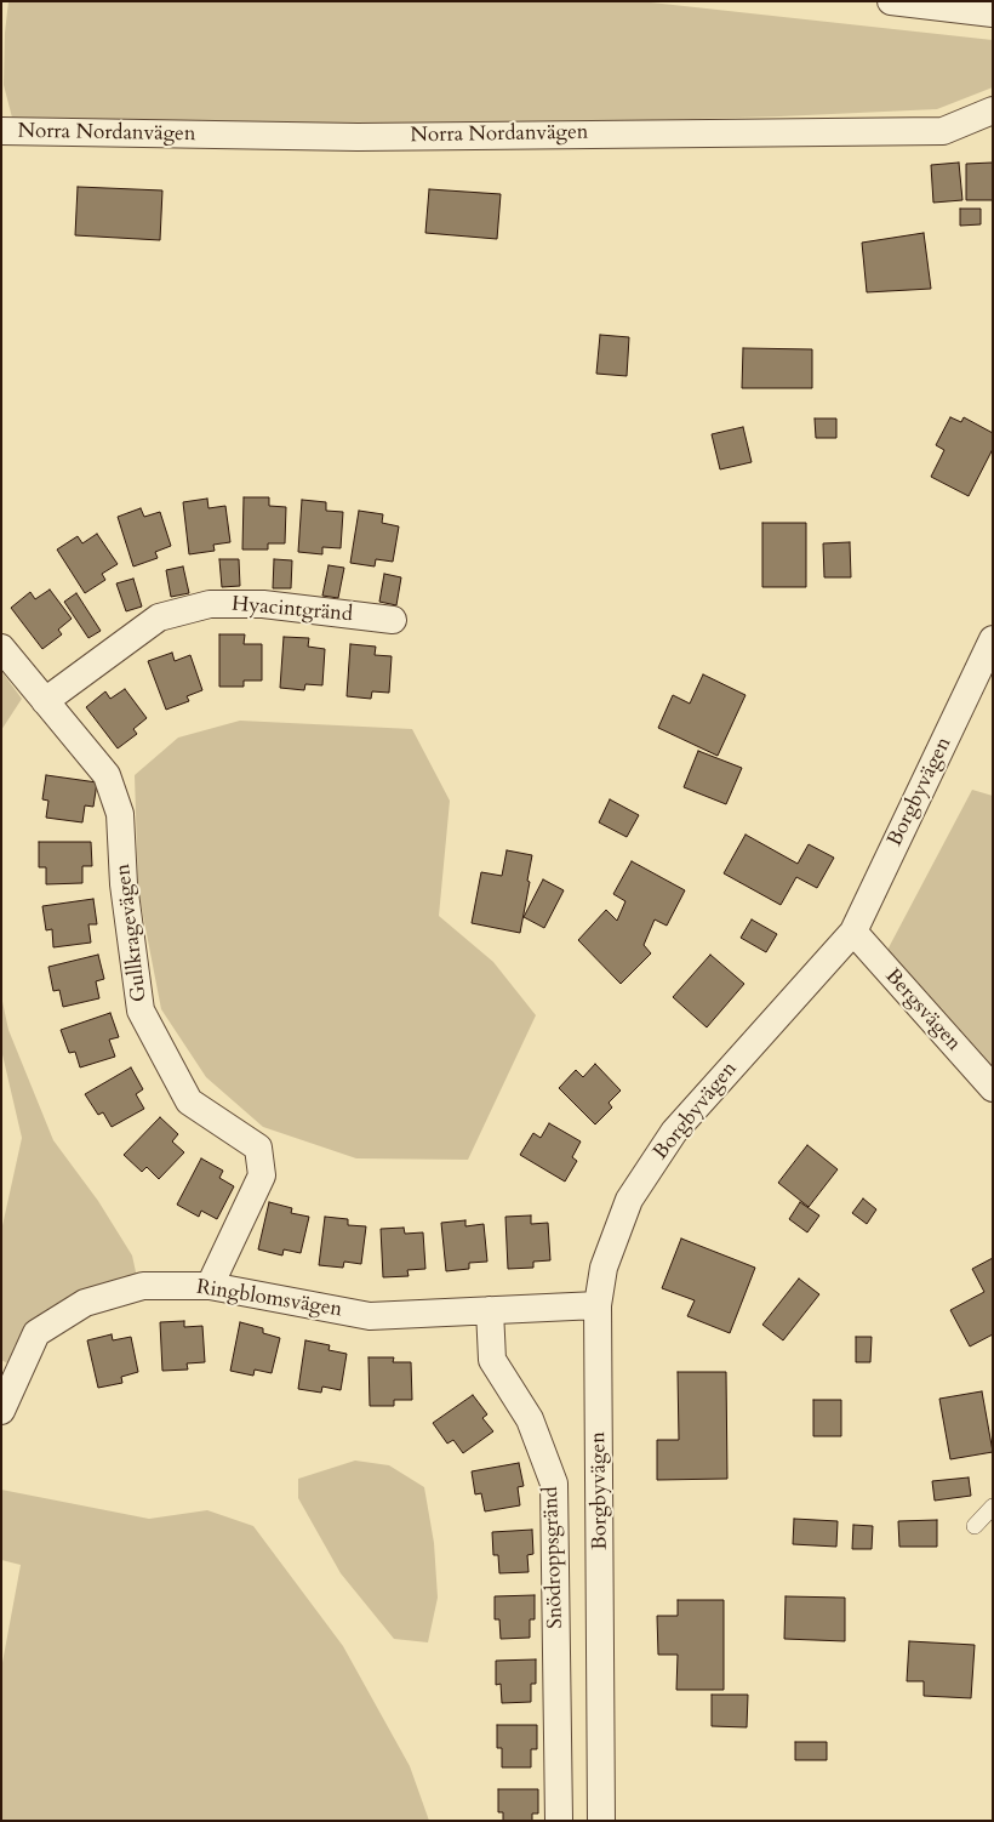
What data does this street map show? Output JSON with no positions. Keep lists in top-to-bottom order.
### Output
{
  "streets": {
    "street": [
      "Norra Nordanvägen",
      "Hyacintgränd",
      "Borgbyvägen",
      "Gullkragevägen",
      "Bergsvägen",
      "Ringblomsvägen",
      "Snödroppsgränd"
    ]
  },
  "crossings": [
    ["Hyacintgränd", "Gullkragevägen"],
    ["Borgbyvägen", "Bergsvägen"],
    ["Borgbyvägen", "Ringblomsvägen"],
    ["Gullkragevägen", "Ringblomsvägen"],
    ["Ringblomsvägen", "Snödroppsgränd"]
  ]
}
